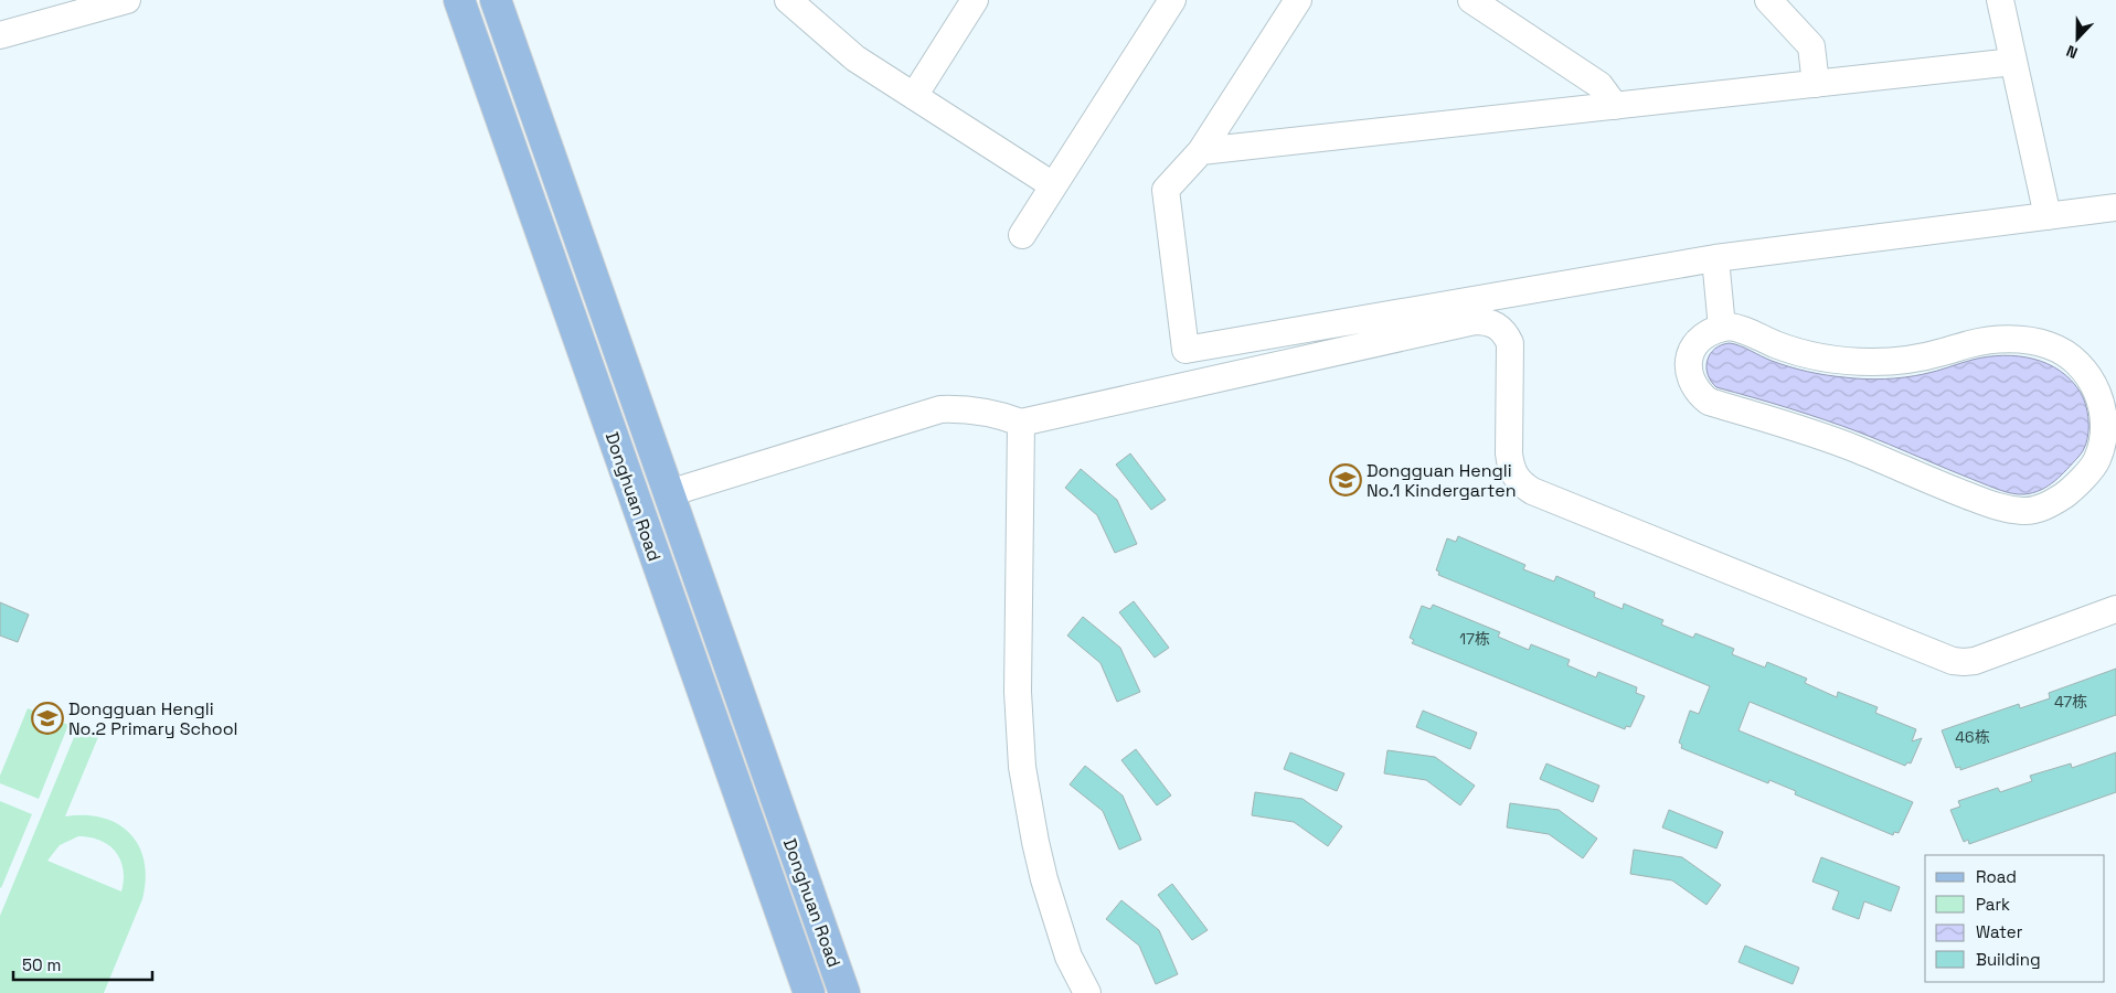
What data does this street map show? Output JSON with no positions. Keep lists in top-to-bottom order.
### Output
{
  "streets": {
    "main road": ["Donghuan Road"]
  },
  "places": {
    "school or university": ["Dongguan Hengli No.1 Kindergarten", "Dongguan Hengli No.2 Primary School"]
  },
  "house_numbers": ["17栋", "47栋", "46栋"],
  "legend": [
    "Road",
    "Park",
    "Water",
    "Building"
  ],
  "scale_bar": "50 m",
  "north": "bottom"
}
